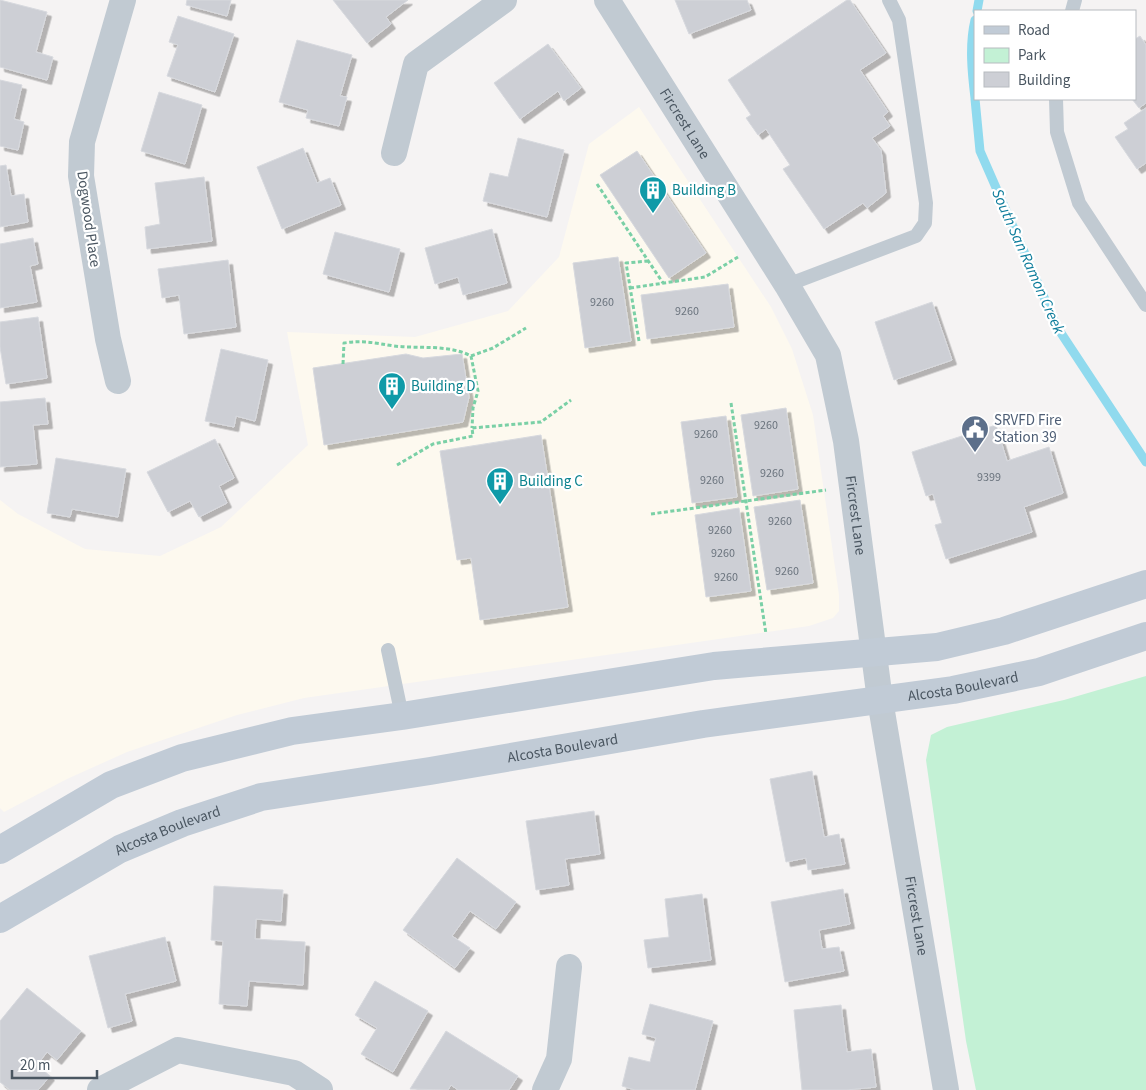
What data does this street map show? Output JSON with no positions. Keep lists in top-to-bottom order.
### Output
{
  "streets": {
    "main road": ["Alcosta Boulevard"],
    "street": ["Fircrest Lane", "Dogwood Place"]
  },
  "crossings": [
    ["Fircrest Lane", "Alcosta Boulevard"]
  ],
  "water": ["South San Ramon Creek"],
  "places": {
    "building": ["Building B", "Building D", "Building C"],
    "public building": ["SRVFD Fire Station 39"]
  },
  "house_numbers": [
    "9260",
    "9260",
    "9260",
    "9260",
    "9260",
    "9399",
    "9260",
    "9260",
    "9260",
    "9260",
    "9260",
    "9260"
  ],
  "legend": ["Road", "Park", "Building"],
  "scale_bar": "20 m"
}
